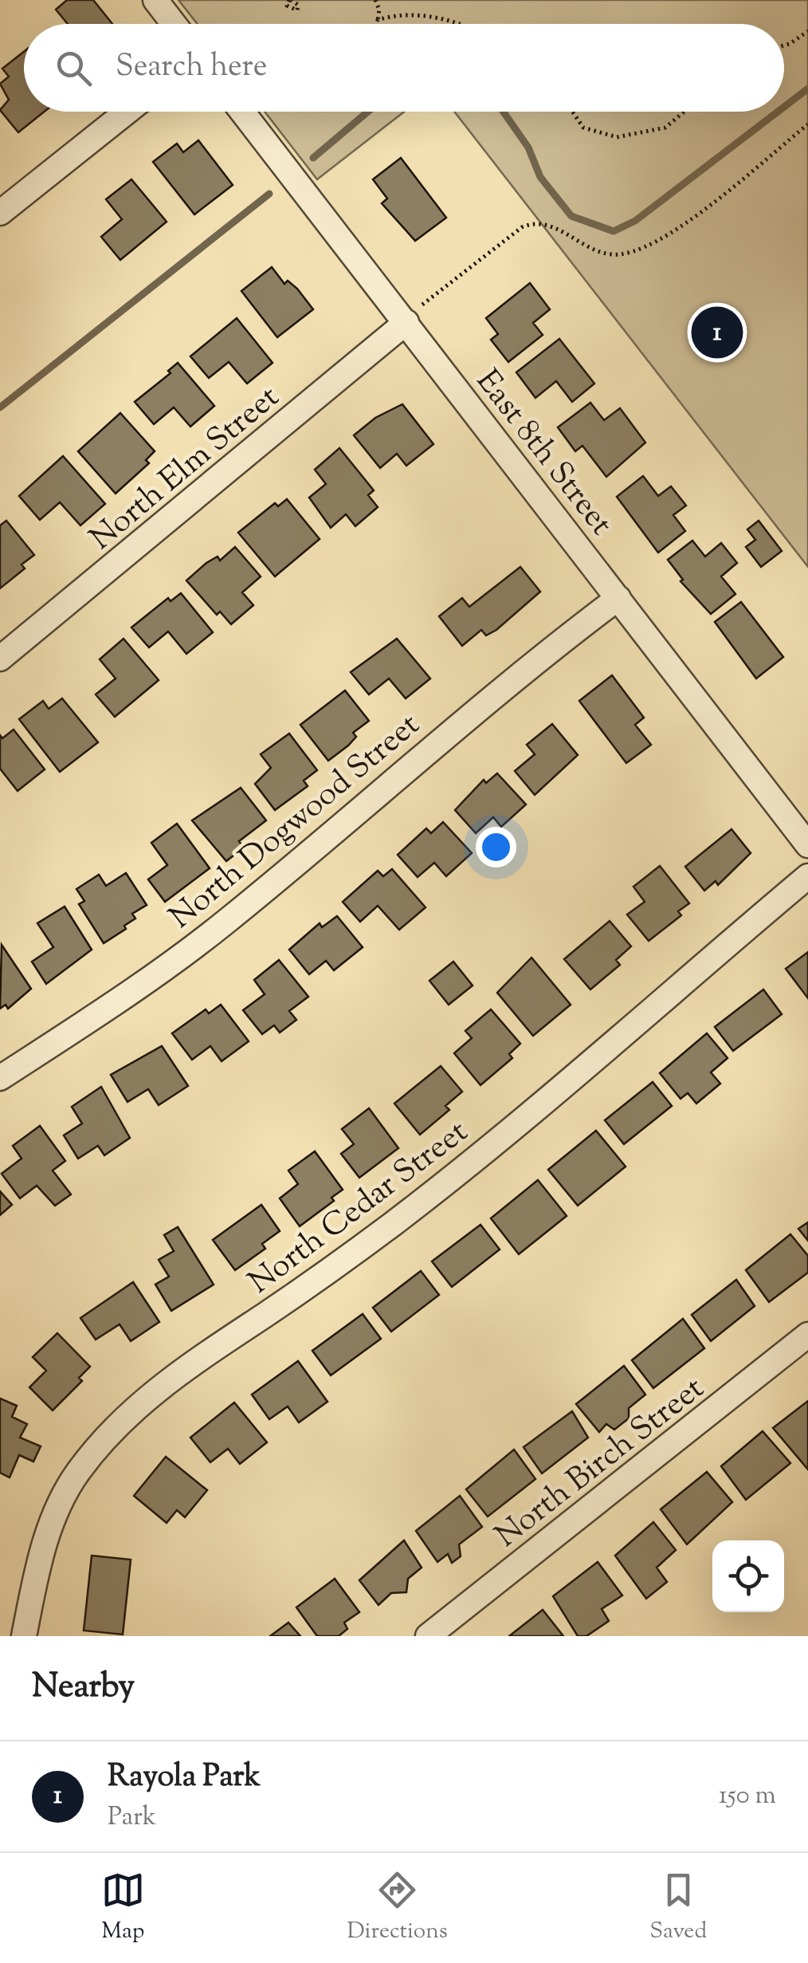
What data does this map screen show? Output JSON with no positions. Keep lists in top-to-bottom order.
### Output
{
  "streets": {
    "street": [
      "East 8th Street",
      "North Elm Street",
      "North Dogwood Street",
      "North Cedar Street",
      "North Birch Street"
    ]
  },
  "crossings": [
    ["East 8th Street", "North Elm Street"],
    ["East 8th Street", "North Dogwood Street"]
  ],
  "page": {
    "search": "Search here",
    "pins": "1",
    "heading": "Nearby",
    "list": [
      {
        "mark": "1",
        "name": "Rayola Park",
        "note": "Park",
        "value": "150 m"
      }
    ],
    "nav": ["Map", "Directions", "Saved"]
  }
}
